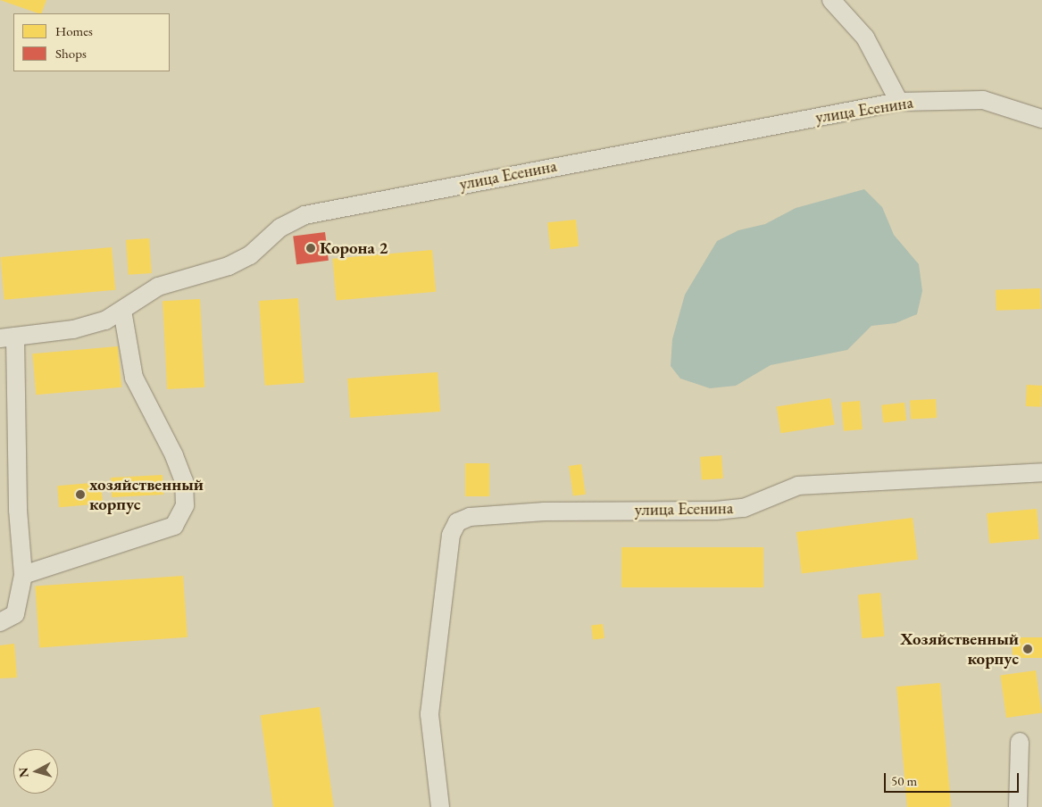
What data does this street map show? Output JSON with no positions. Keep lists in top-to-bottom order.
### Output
{
  "streets": {
    "street": ["улица Есенина"]
  },
  "places": ["Корона 2", "хозяйственный корпус", "Хозяйственный корпус"],
  "legend": ["Homes", "Shops"],
  "scale_bar": "50 m",
  "north": "left"
}
